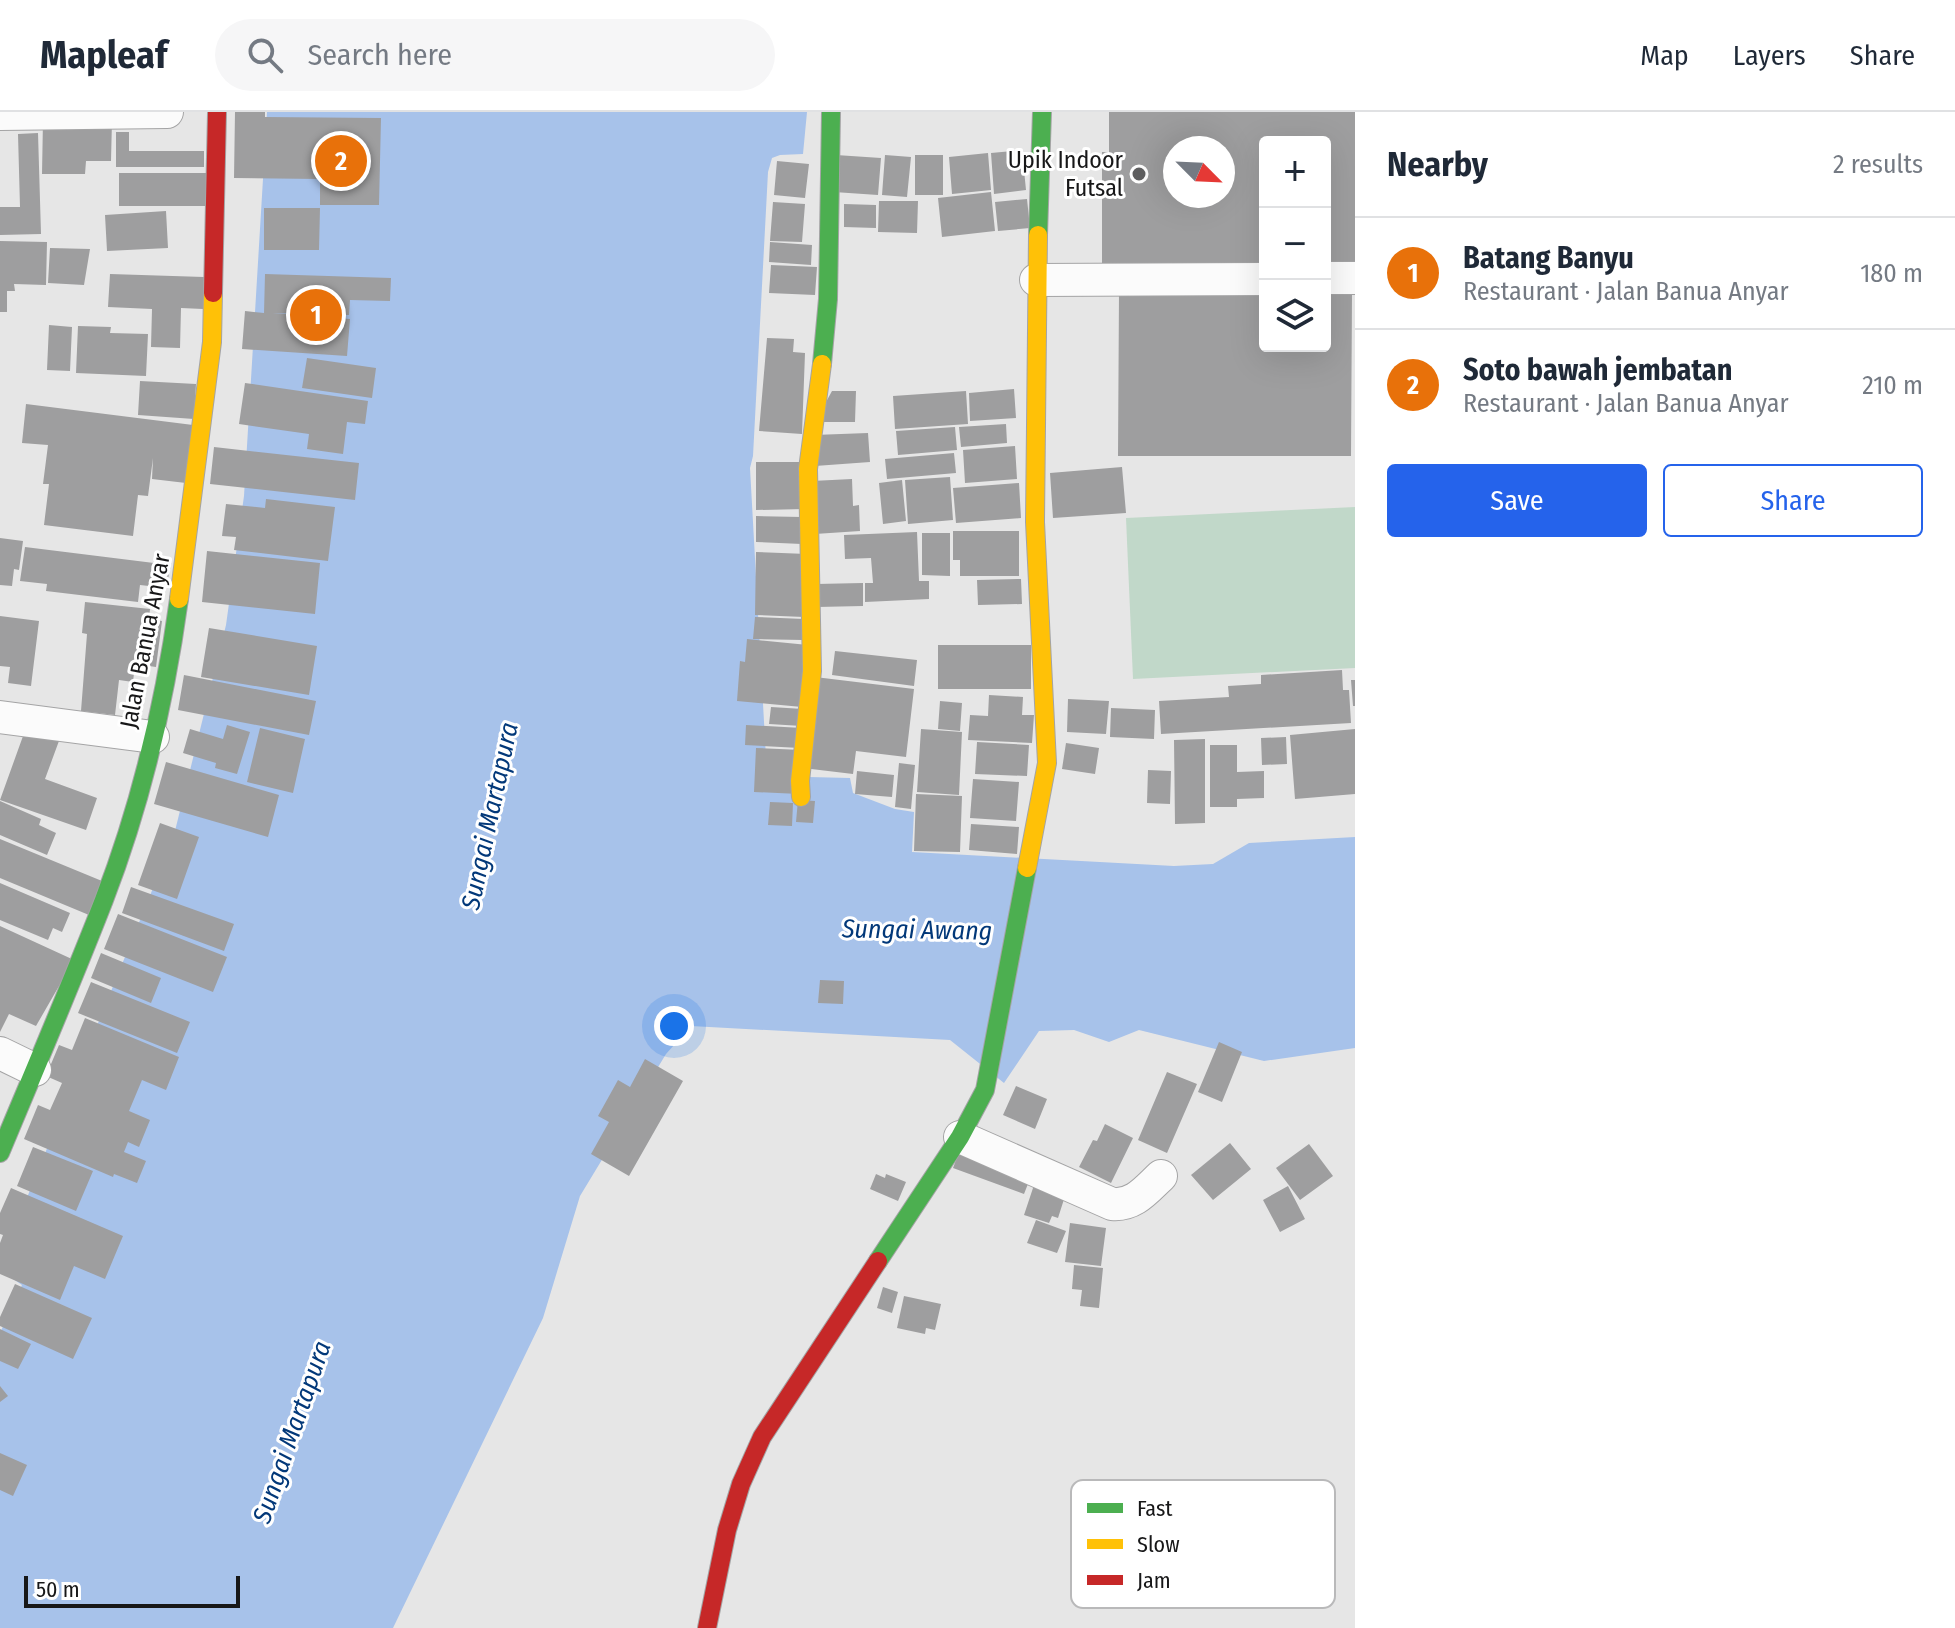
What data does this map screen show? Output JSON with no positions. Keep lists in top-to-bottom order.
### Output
{
  "streets": {
    "street": ["Jalan Banua Anyar"]
  },
  "water": ["Sungai Martapura", "Sungai Awang"],
  "places": ["Upik Indoor Futsal"],
  "legend": ["Fast", "Slow", "Jam"],
  "scale_bar": "50 m",
  "north": "bottom right",
  "page": {
    "header": "Mapleaf",
    "search": "Search here",
    "nav": ["Map", "Layers", "Share"],
    "heading": ["Nearby", "2 results"],
    "pins": ["2", "1"],
    "map_buttons": ["+", "−"],
    "list": [
      {
        "mark": "1",
        "name": "Batang Banyu",
        "note": "Restaurant · Jalan Banua Anyar",
        "value": "180 m"
      },
      {
        "mark": "2",
        "name": "Soto bawah jembatan",
        "note": "Restaurant · Jalan Banua Anyar",
        "value": "210 m"
      }
    ],
    "buttons": ["Save", "Share"],
    "scale": "50 m"
  }
}
